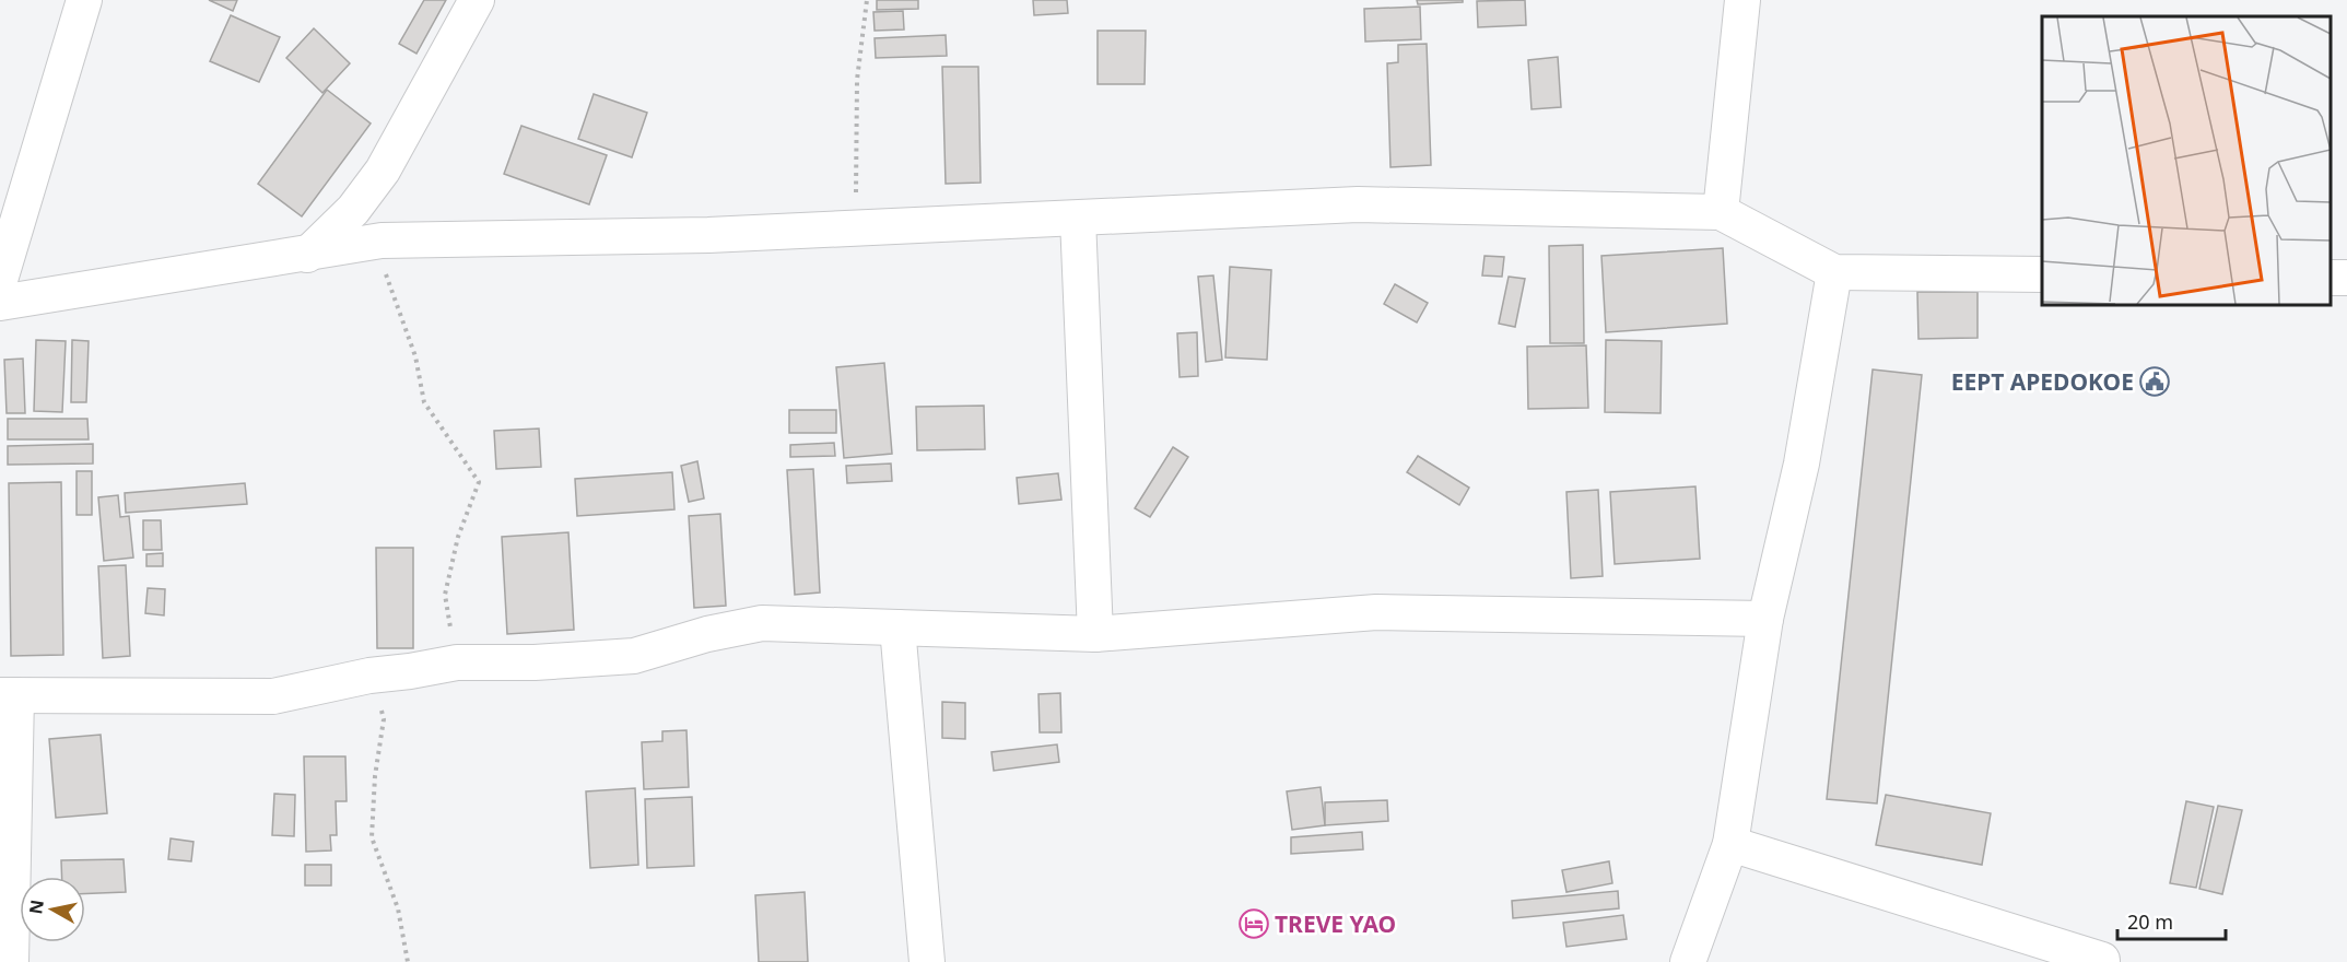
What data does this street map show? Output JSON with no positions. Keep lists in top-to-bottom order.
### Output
{
  "places": {
    "public building": ["EEPT APEDOKOE"],
    "hotel": ["TREVE YAO"]
  },
  "scale_bar": "20 m",
  "north": "left"
}
